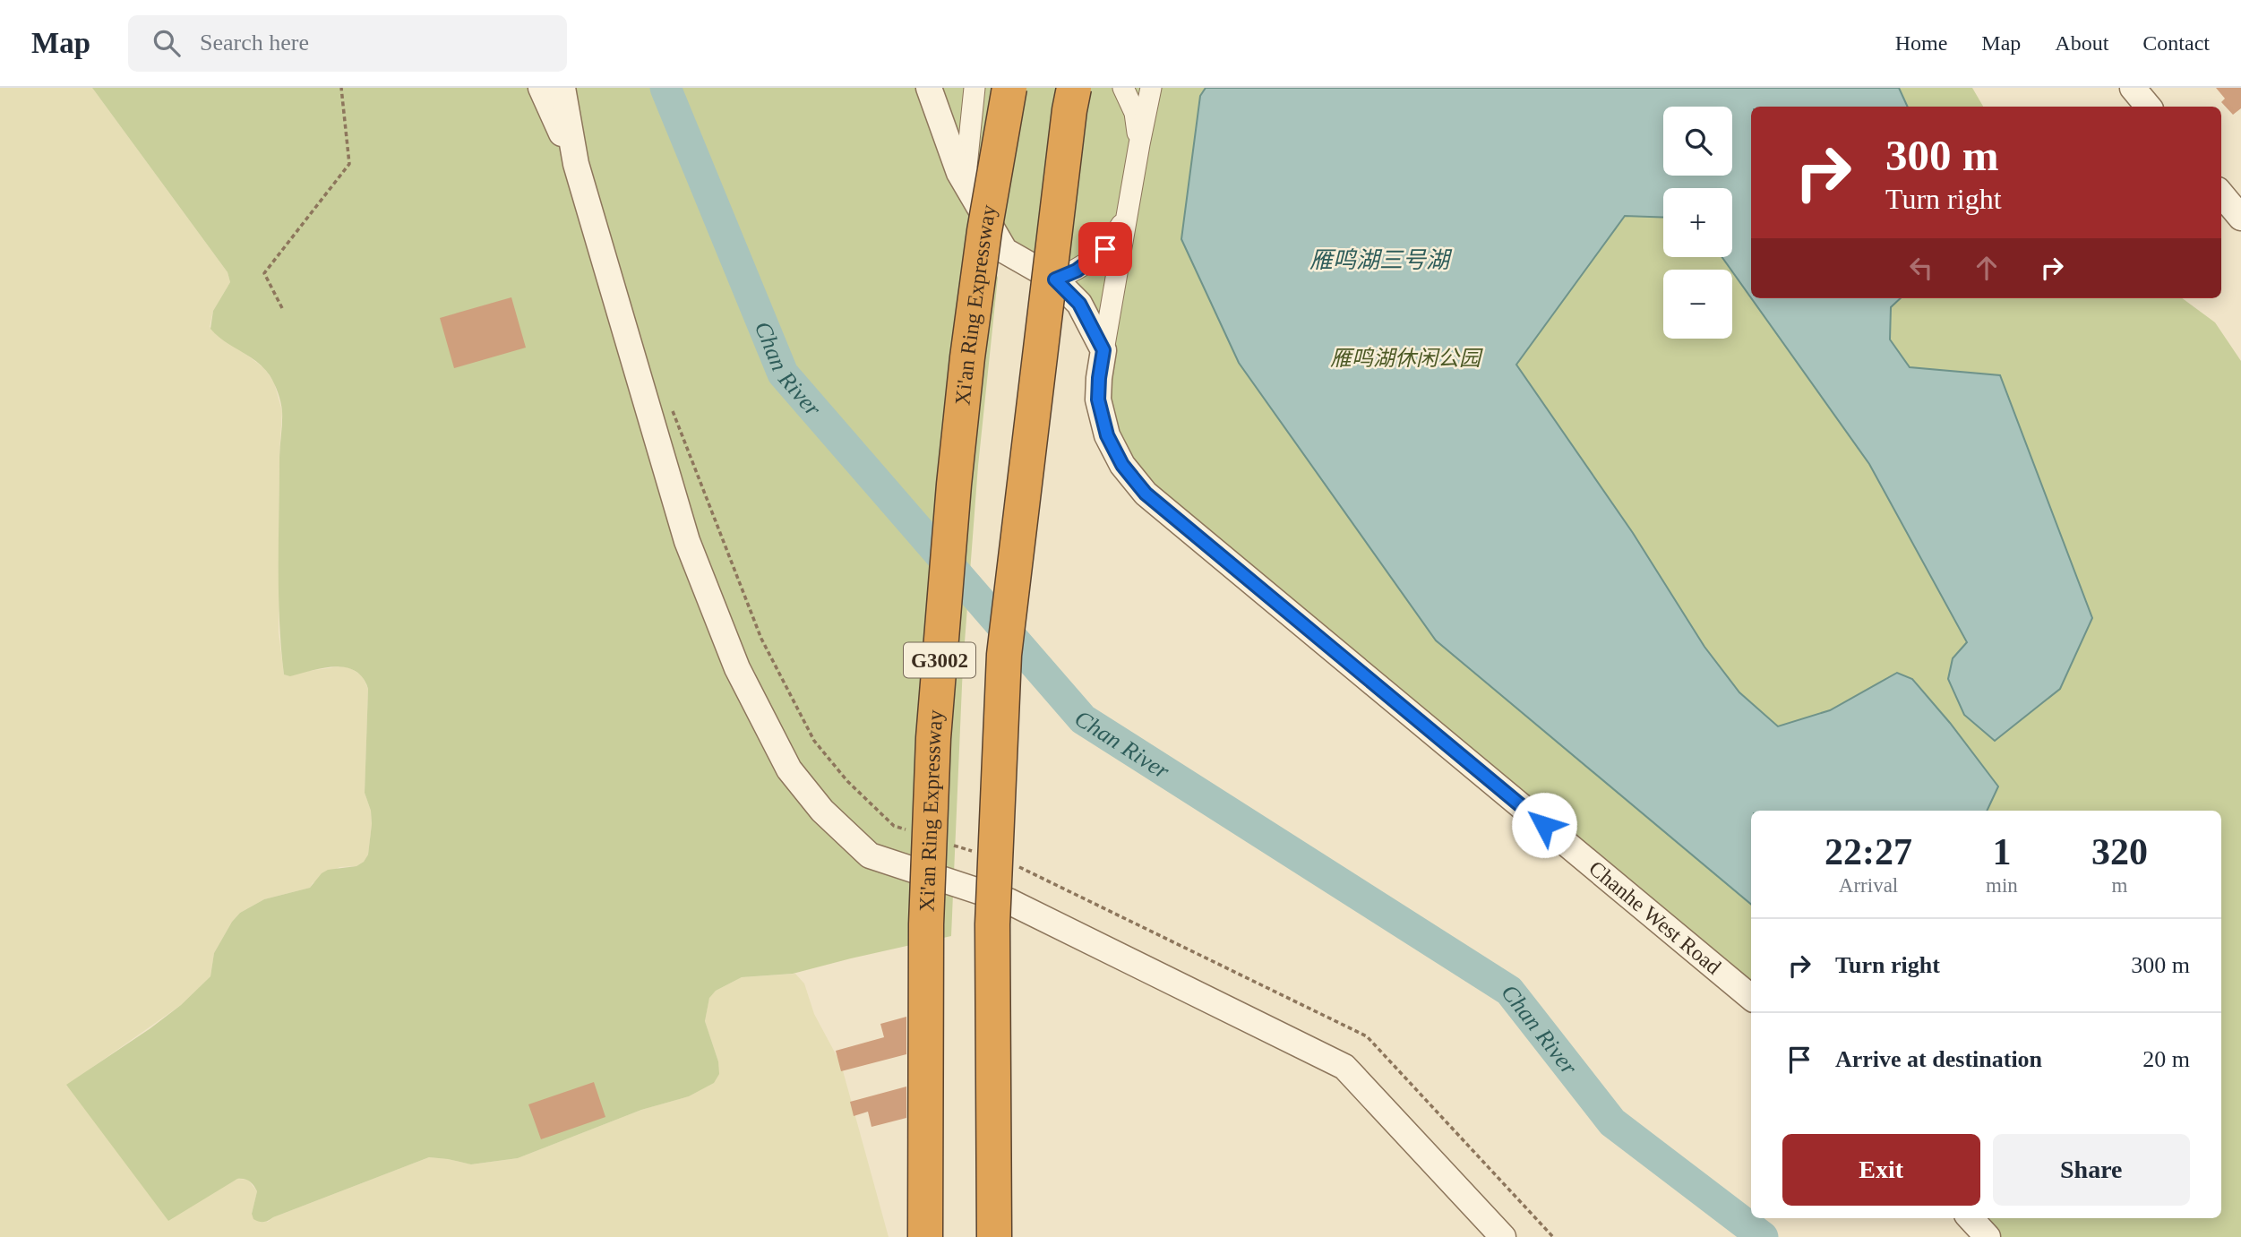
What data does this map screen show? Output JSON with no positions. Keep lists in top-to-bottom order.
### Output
{
  "streets": {
    "highway": ["Xi'an Ring Expressway", "G3002"],
    "street": ["Chanhe West Road"]
  },
  "water": ["雁鸣湖三号湖", "Chan River"],
  "parks": ["雁鸣湖休闲公园"],
  "page": {
    "header": "Map",
    "search": "Search here",
    "nav": [
      "Home",
      "Map",
      "About",
      "Contact"
    ],
    "map_buttons": ["+", "−"],
    "turn": ["300 m", "Turn right"],
    "eta": [
      "22:27",
      "Arrival",
      "1",
      "min",
      "320",
      "m"
    ],
    "list": [
      {
        "name": "Turn right",
        "value": "300 m"
      },
      {
        "name": "Arrive at destination",
        "value": "20 m"
      }
    ],
    "buttons": ["Exit", "Share"]
  }
}
